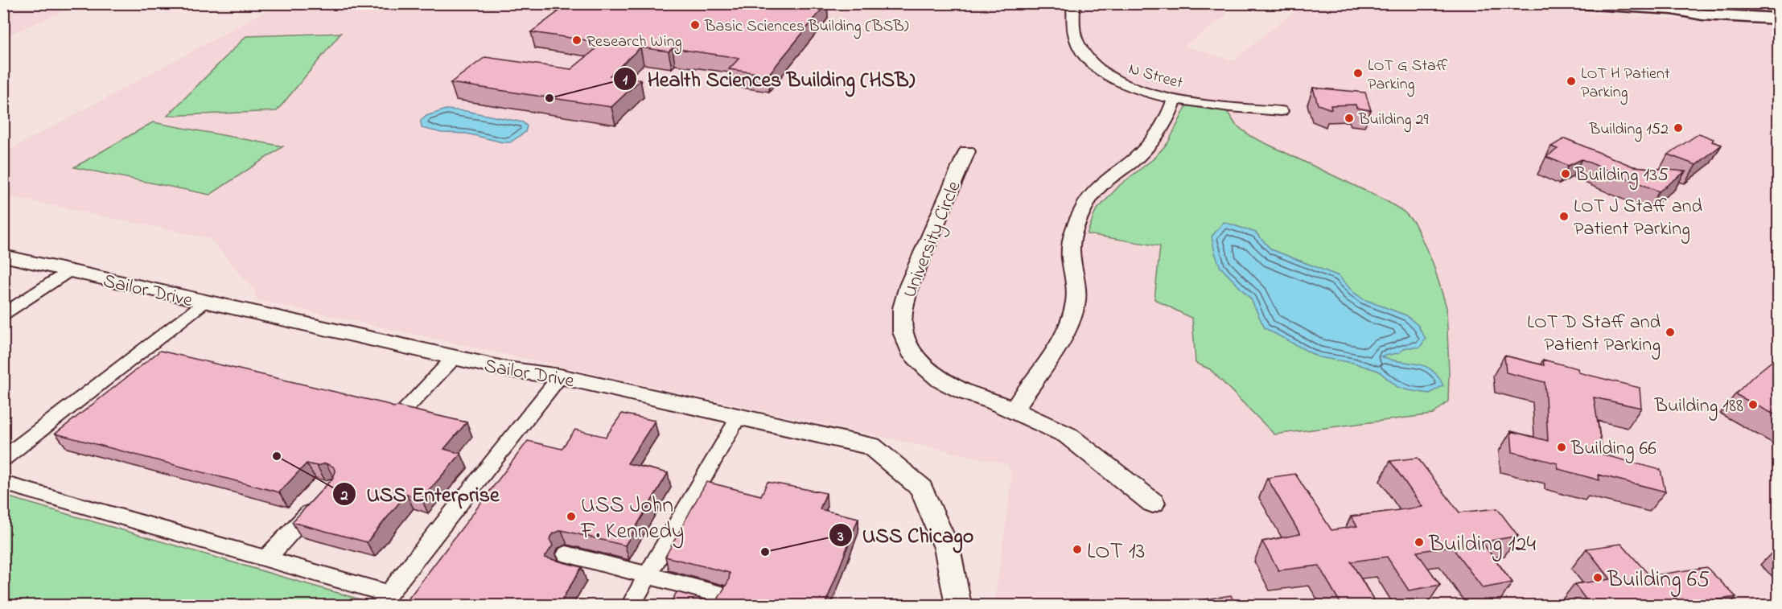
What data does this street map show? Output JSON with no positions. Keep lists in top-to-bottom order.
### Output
{
  "streets": {
    "street": ["N Street", "University Circle", "Sailor Drive"]
  },
  "places": [
    "Basic Sciences Building (BSB)",
    "Research Wing",
    "LOT G Staff Parking",
    "LOT H Patient Parking",
    "Health Sciences Building (HSB)",
    "Building 29",
    "Building 152",
    "Building 135",
    "LOT J Staff and Patient Parking",
    "LOT D Staff and Patient Parking",
    "Building 188",
    "Building 66",
    "USS Enterprise",
    "USS John F. Kennedy",
    "Building 124",
    "LOT 13",
    "USS Chicago",
    "Building 65"
  ]
}
